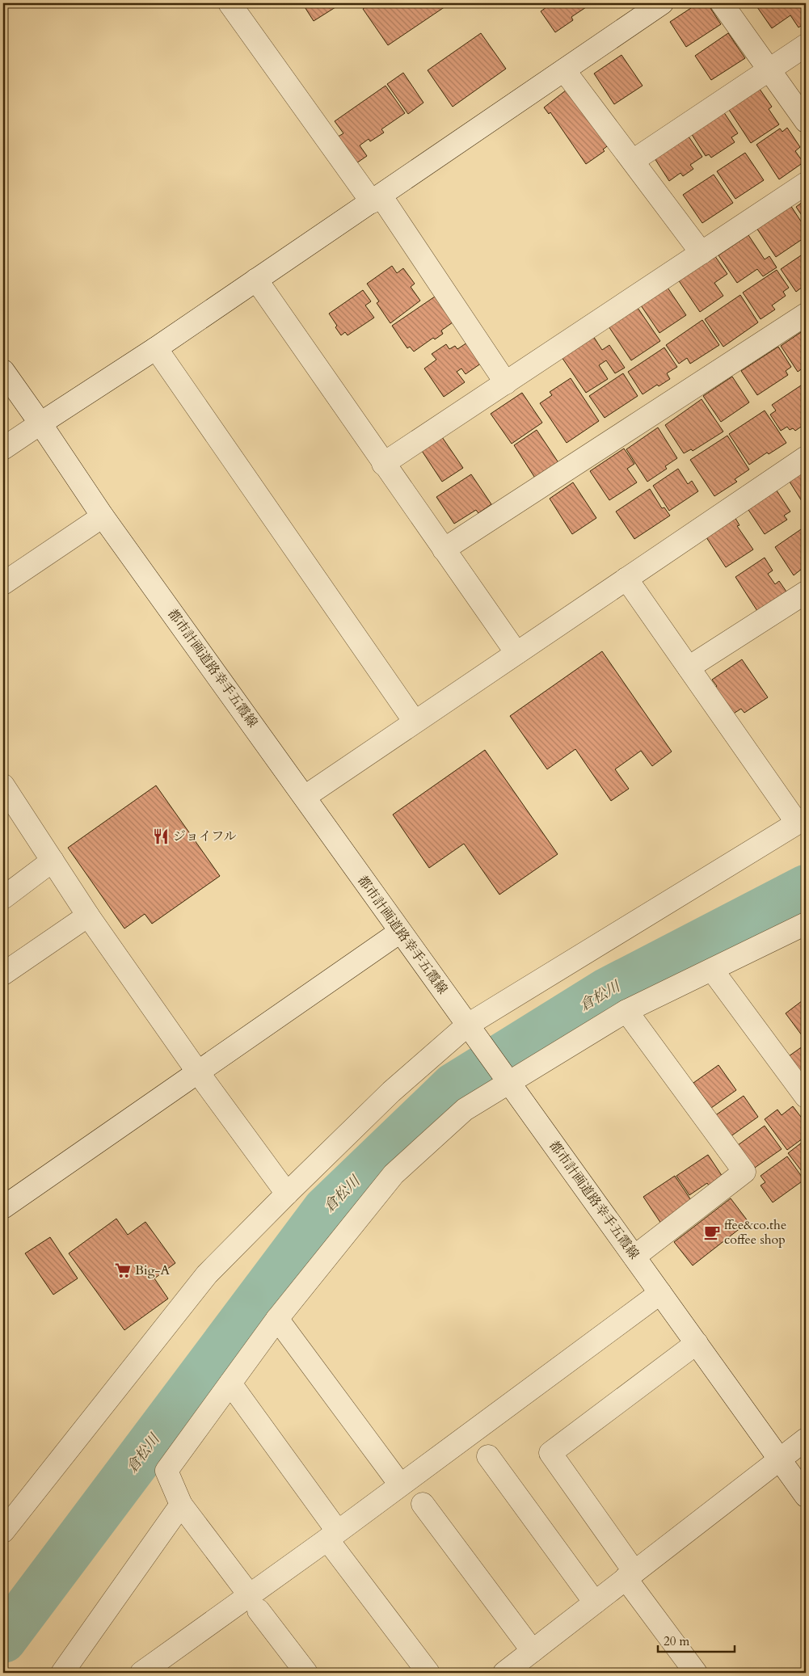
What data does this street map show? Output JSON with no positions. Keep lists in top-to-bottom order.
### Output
{
  "streets": {
    "street": ["都市計画道路幸手五霞線"]
  },
  "water": ["倉松川"],
  "places": {
    "restaurant": ["ジョイフル"],
    "cafe": ["ffee&co.the coffee shop"],
    "supermarket": ["Big-A"]
  },
  "scale_bar": "20 m"
}
